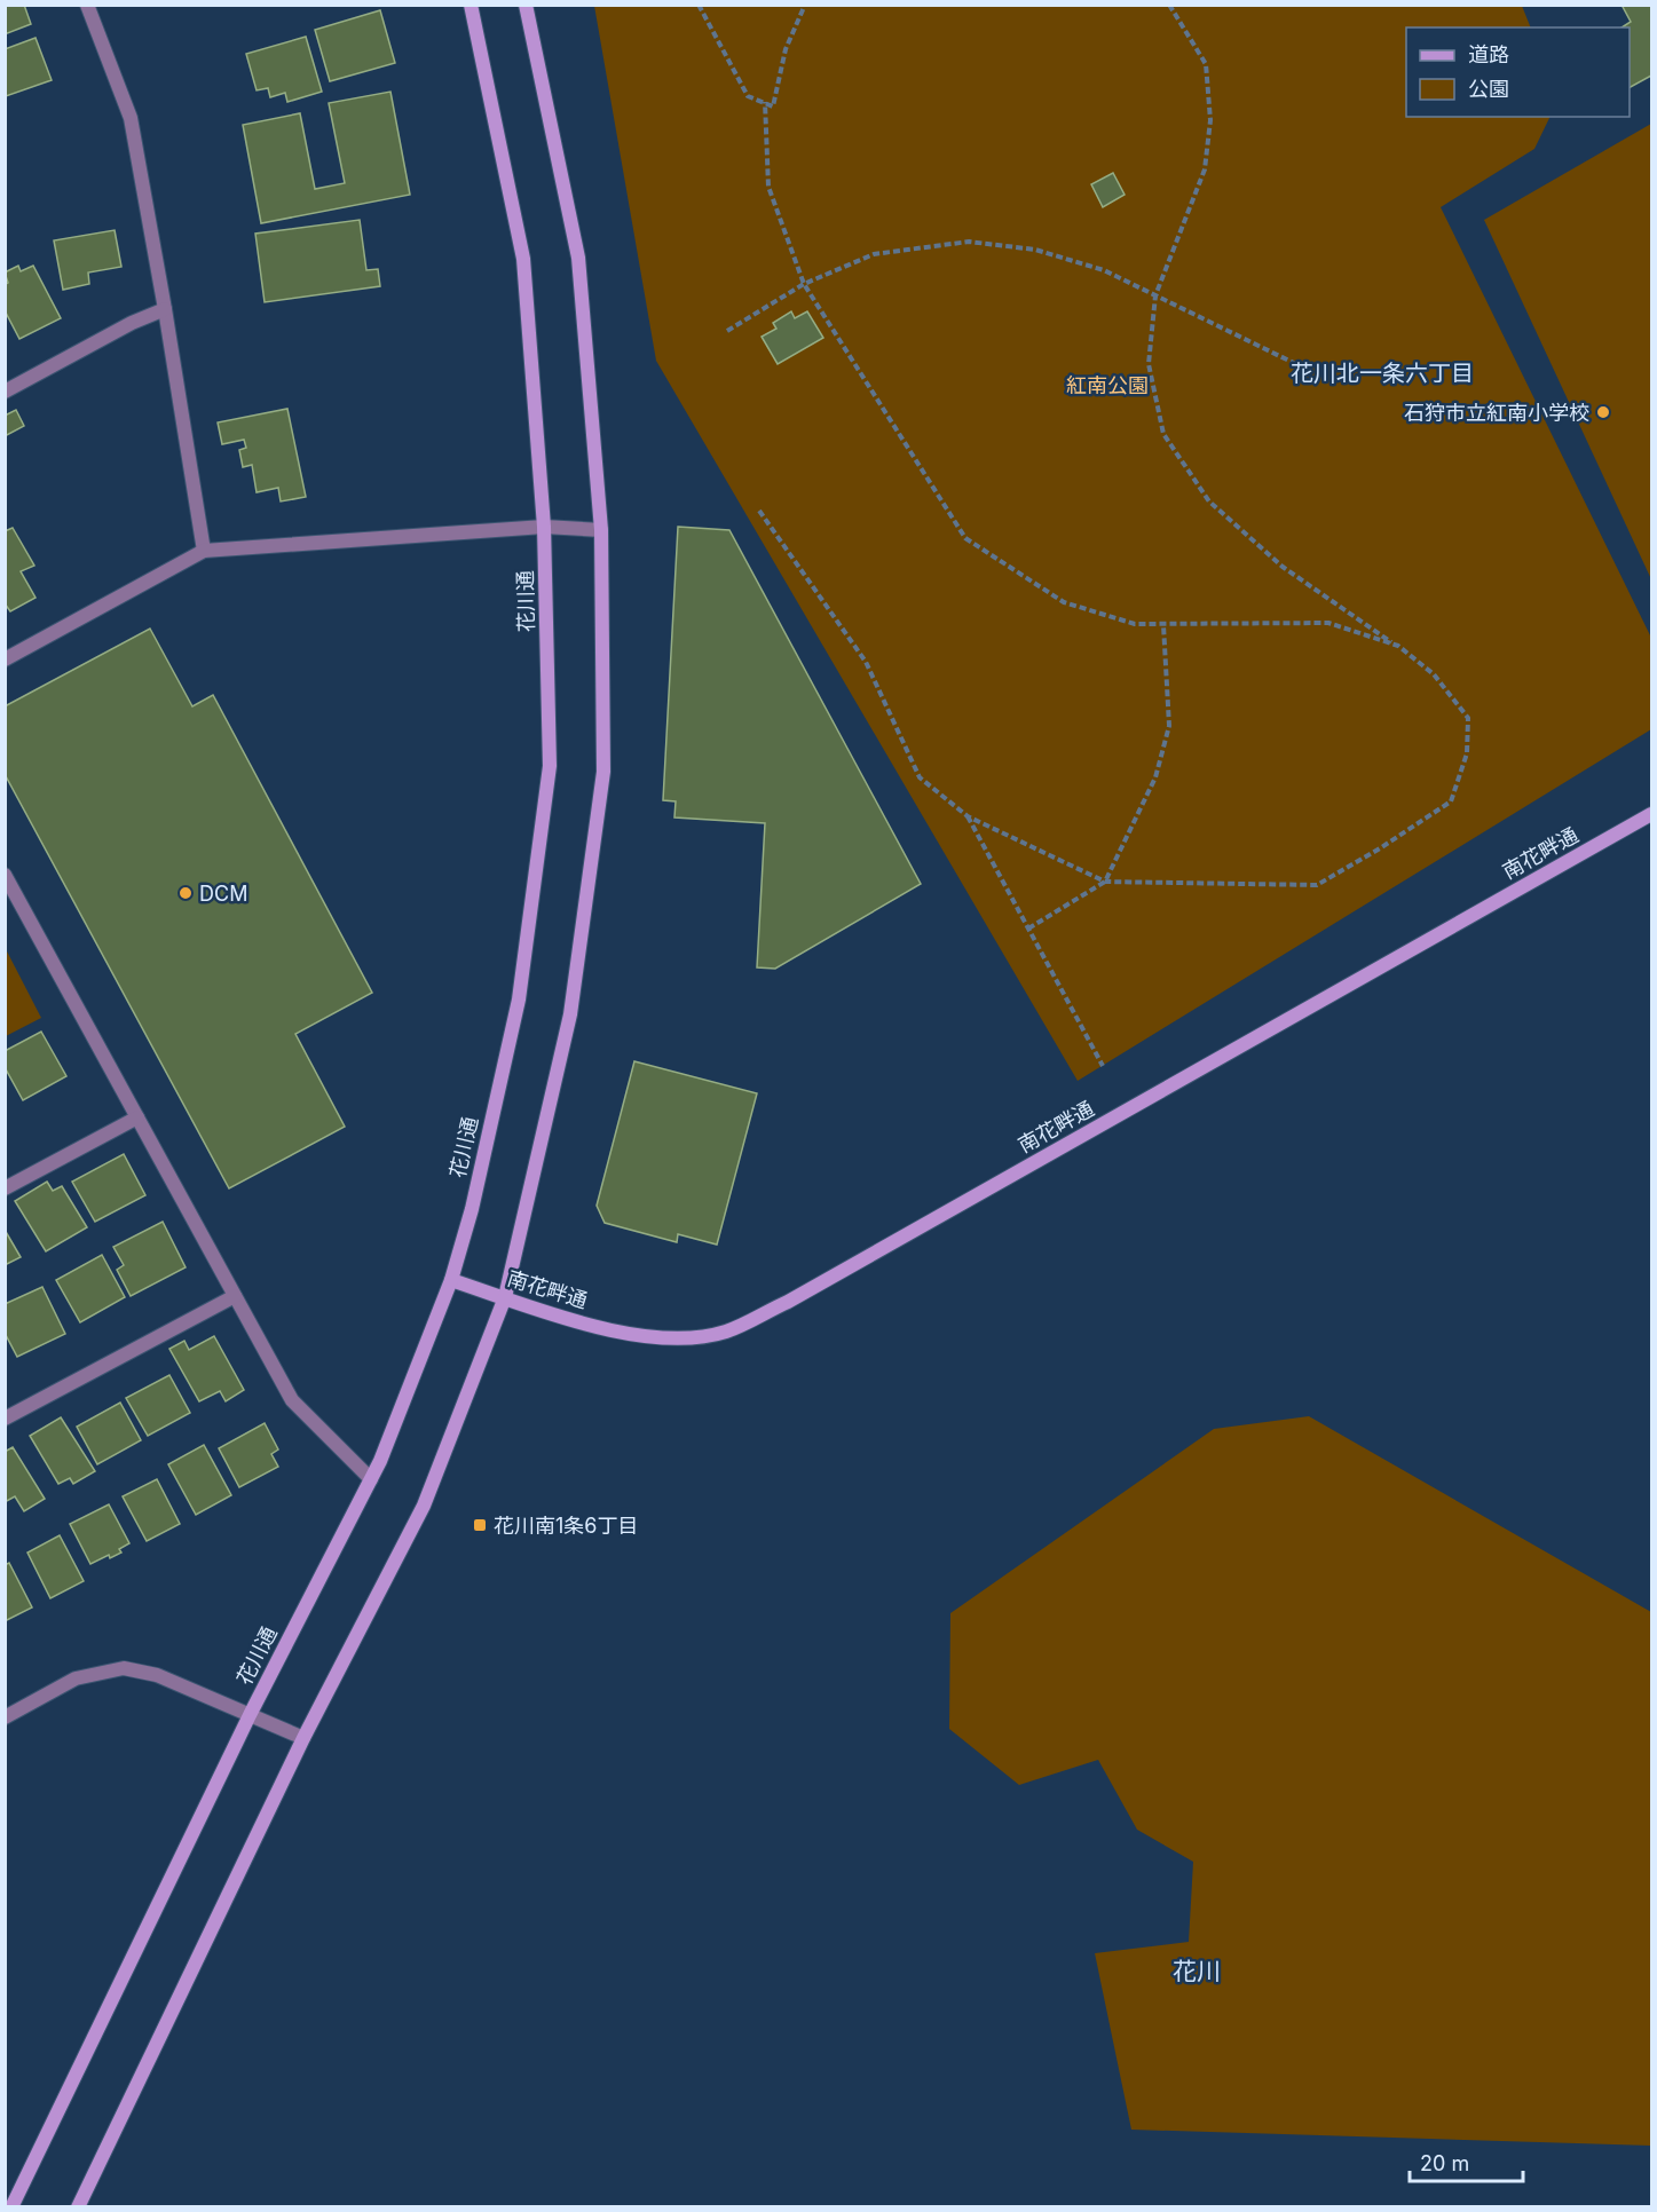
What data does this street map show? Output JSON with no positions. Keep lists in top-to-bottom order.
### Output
{
  "streets": {
    "street": ["花川通", "南花畔通"]
  },
  "crossings": [
    ["花川通", "南花畔通"]
  ],
  "districts": ["花川北一条六丁目", "花川"],
  "parks": ["紅南公園"],
  "places": {
    "other": ["石狩市立紅南小学校", "DCM"],
    "transit": ["花川南1条6丁目"]
  },
  "legend": ["道路", "公園"],
  "scale_bar": "20 m"
}
